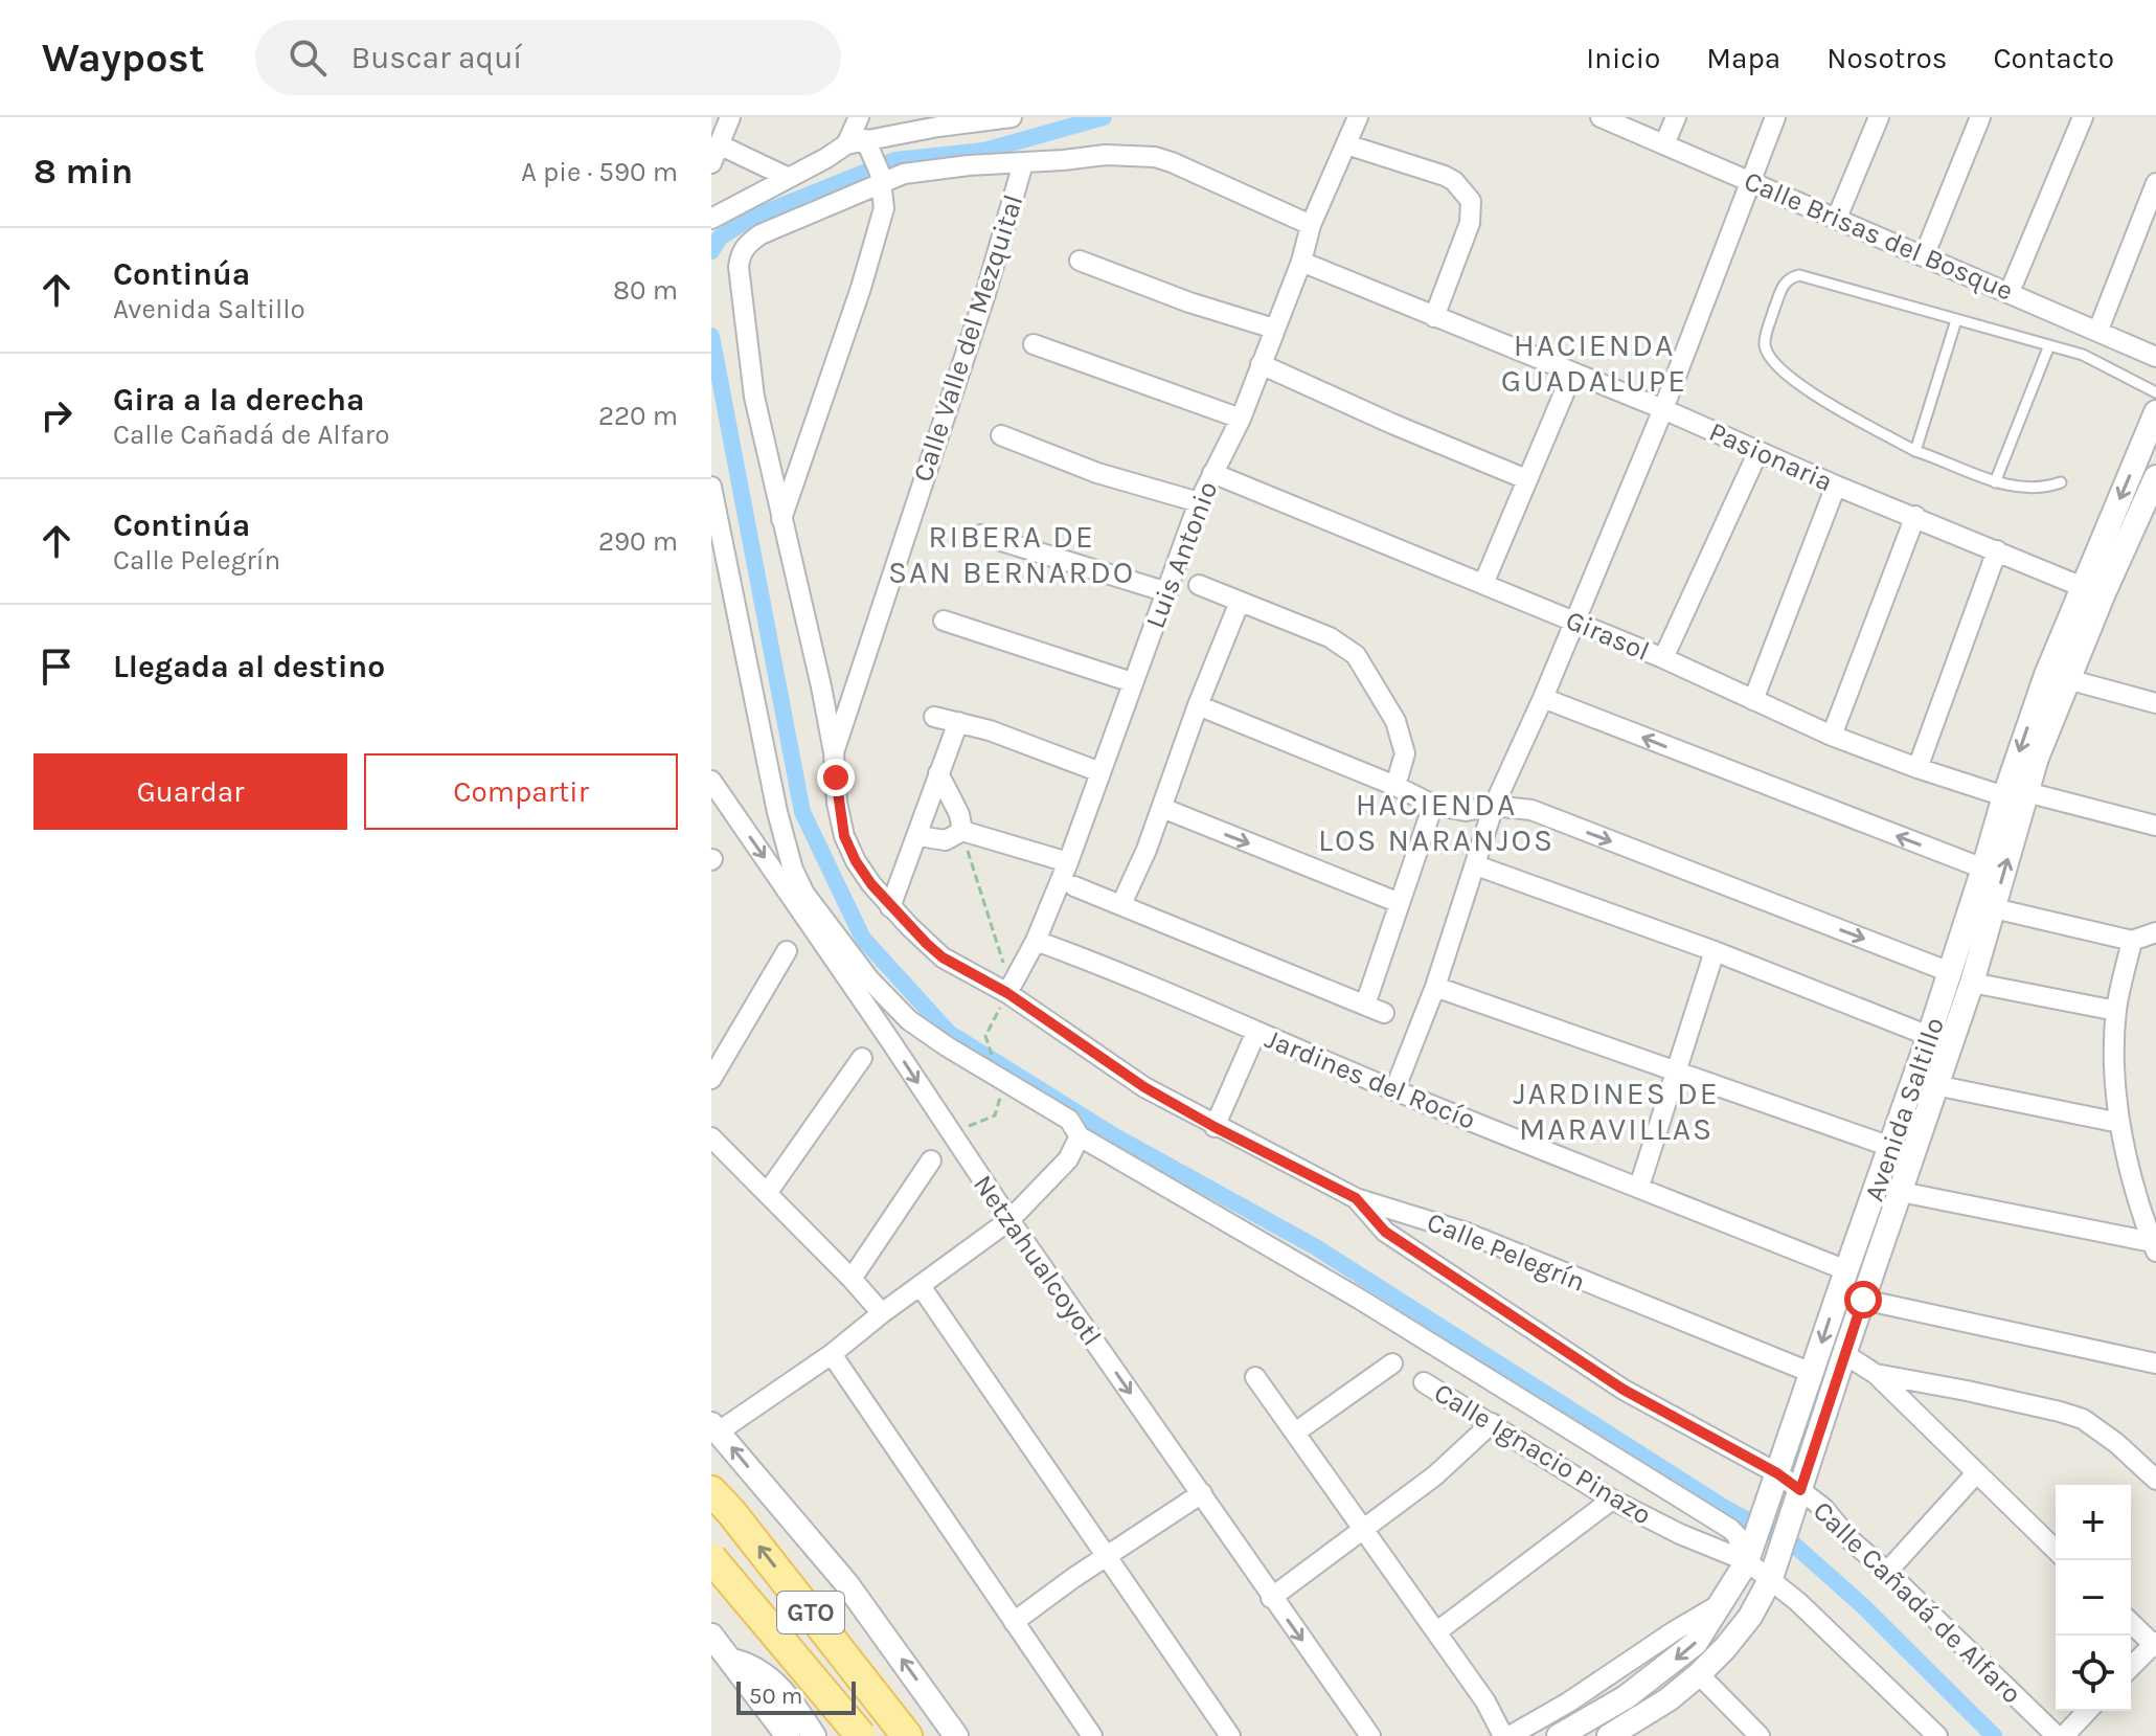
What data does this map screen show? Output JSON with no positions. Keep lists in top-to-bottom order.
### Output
{
  "streets": {
    "main road": ["GTO"],
    "street": [
      "Calle Brisas del Bosque",
      "Calle Valle del Mezquital",
      "Pasionaria",
      "Luis Antonio",
      "Girasol",
      "Jardines del Rocío",
      "Avenida Saltillo",
      "Calle Pelegrín",
      "Netzahualcoyotl",
      "Calle Ignacio Pinazo",
      "Calle Cañadá de Alfaro"
    ]
  },
  "crossings": [
    ["Calle Valle del Mezquital", "Calle Pelegrín"],
    ["Pasionaria", "Luis Antonio"],
    ["Pasionaria", "Avenida Saltillo"],
    ["Luis Antonio", "Girasol"],
    ["Luis Antonio", "Jardines del Rocío"],
    ["Luis Antonio", "Calle Pelegrín"],
    ["Girasol", "Avenida Saltillo"],
    ["Jardines del Rocío", "Avenida Saltillo"],
    ["Avenida Saltillo", "Calle Pelegrín"],
    ["Avenida Saltillo", "Calle Ignacio Pinazo"],
    ["Avenida Saltillo", "Calle Cañadá de Alfaro"],
    ["Calle Pelegrín", "Calle Cañadá de Alfaro"]
  ],
  "districts": [
    "HACIENDA GUADALUPE",
    "RIBERA DE SAN BERNARDO",
    "HACIENDA LOS NARANJOS",
    "JARDINES DE MARAVILLAS"
  ],
  "scale_bar": "50 m",
  "page": {
    "header": "Waypost",
    "search": "Buscar aquí",
    "nav": [
      "Inicio",
      "Mapa",
      "Nosotros",
      "Contacto"
    ],
    "heading": ["8 min", "A pie · 590 m"],
    "list": [
      ["Continúa", "Avenida Saltillo", "80 m"],
      ["Gira a la derecha", "Calle Cañadá de Alfaro", "220 m"],
      ["Continúa", "Calle Pelegrín", "290 m"],
      "Llegada al destino"
    ],
    "buttons": ["Guardar", "Compartir"],
    "map_buttons": ["+", "−"],
    "scale": "50 m"
  }
}
